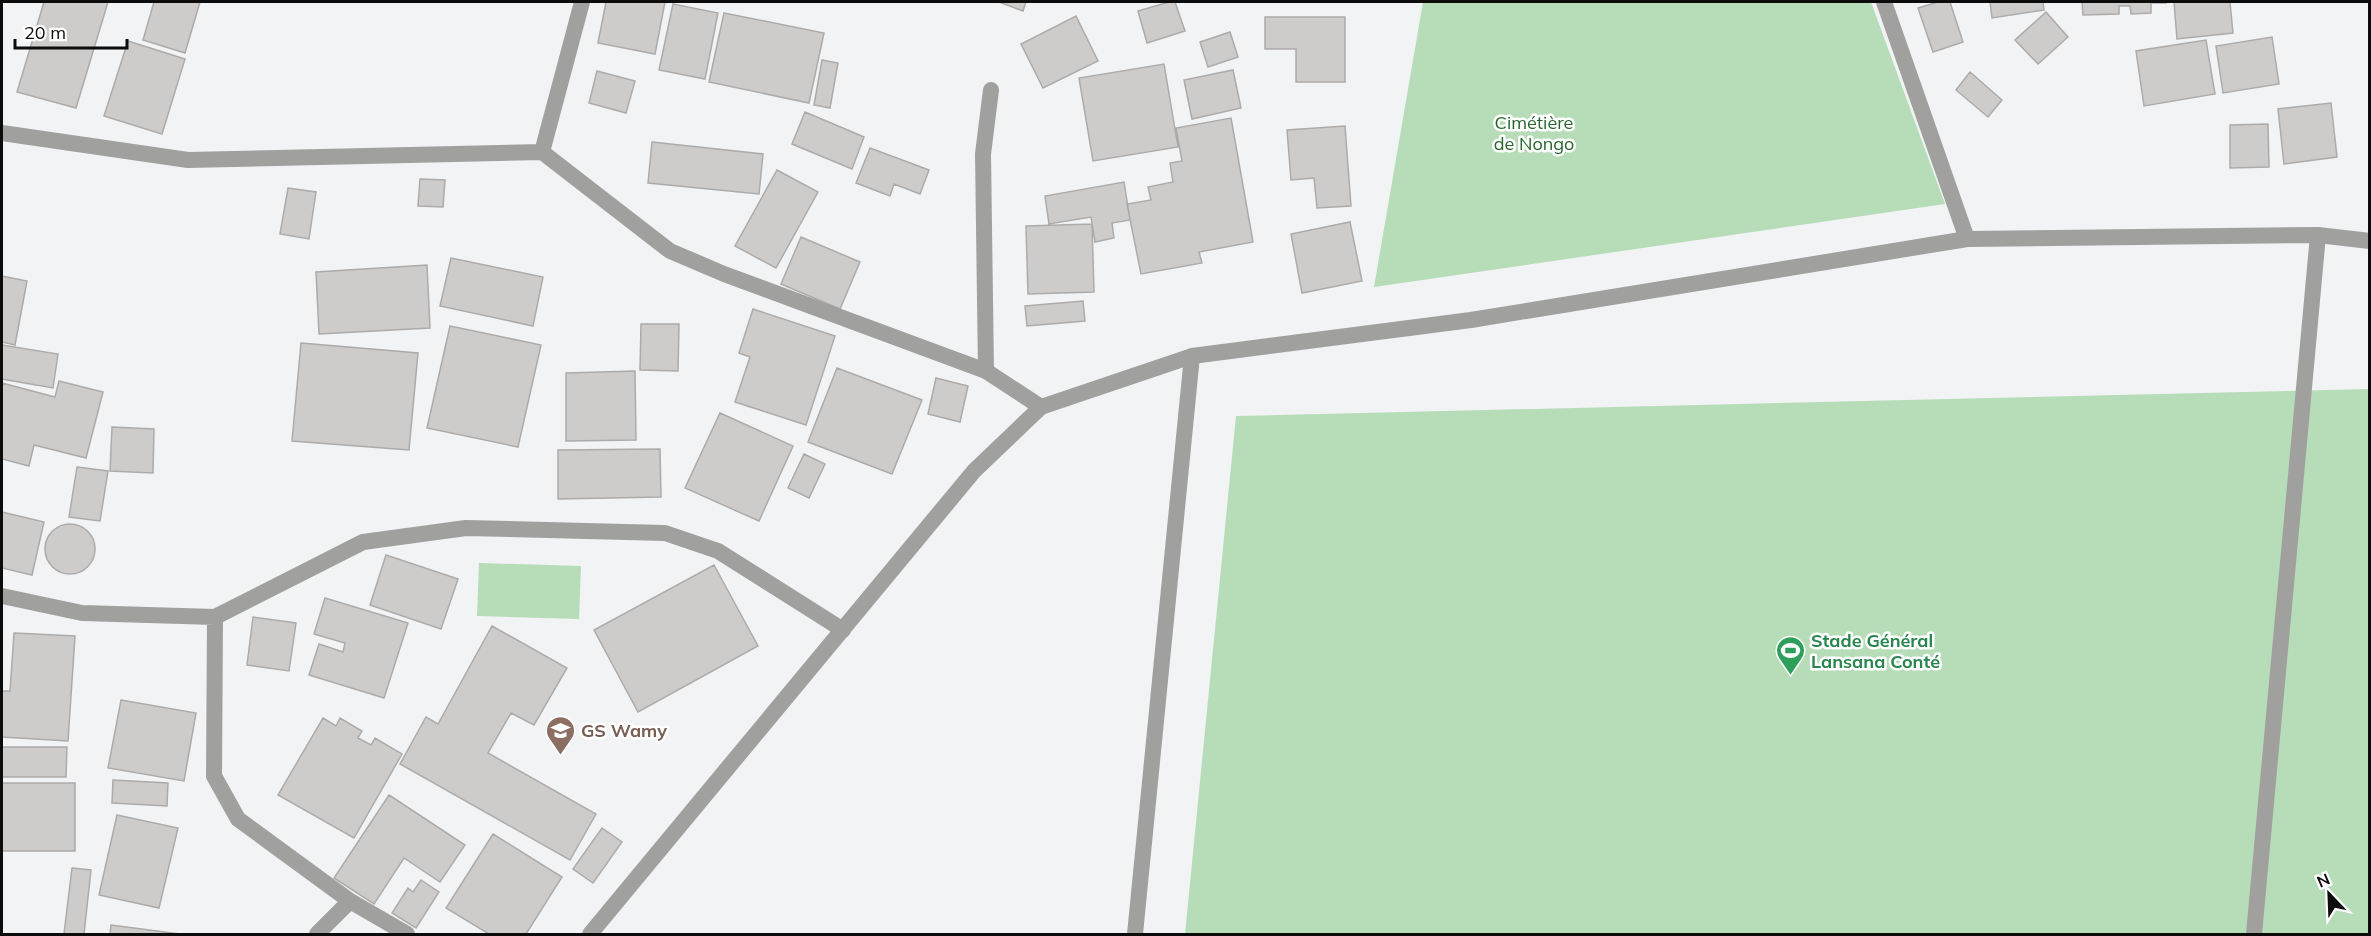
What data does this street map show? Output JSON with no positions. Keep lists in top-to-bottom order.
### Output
{
  "parks": ["Cimétière de Nongo"],
  "places": {
    "sports": ["Stade Général Lansana Conté"],
    "school or university": ["GS Wamy"]
  },
  "scale_bar": "20 m",
  "north": "top left"
}
